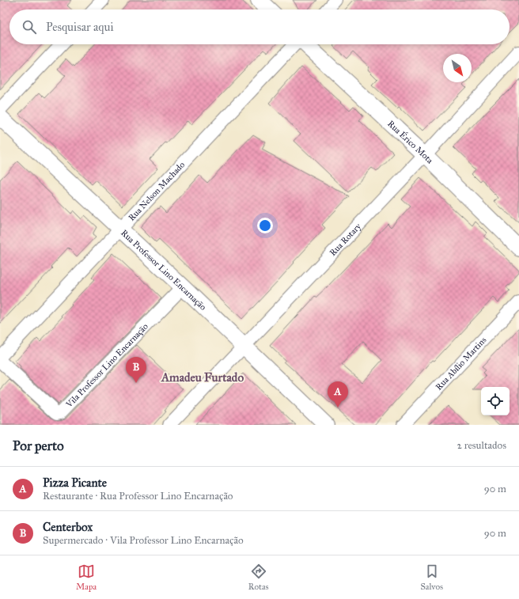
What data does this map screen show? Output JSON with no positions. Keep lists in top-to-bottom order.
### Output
{
  "streets": {
    "street": [
      "Rua Érico Mota",
      "Rua Nelson Machado",
      "Rua Rotary",
      "Rua Professor Lino Encarnação",
      "Rua Abílio Martins",
      "Vila Professor Lino Encarnação"
    ]
  },
  "crossings": [
    ["Rua Érico Mota", "Rua Rotary"],
    ["Rua Nelson Machado", "Rua Professor Lino Encarnação"],
    ["Rua Rotary", "Rua Professor Lino Encarnação"],
    ["Rua Professor Lino Encarnação", "Vila Professor Lino Encarnação"]
  ],
  "districts": ["Amadeu Furtado"],
  "north": "bottom right",
  "page": {
    "search": "Pesquisar aqui",
    "pins": ["B", "A"],
    "heading": ["Por perto", "2 resultados"],
    "list": [
      {
        "mark": "A",
        "name": "Pizza Picante",
        "note": "Restaurante · Rua Professor Lino Encarnação",
        "value": "90 m"
      },
      {
        "mark": "B",
        "name": "Centerbox",
        "note": "Supermercado · Vila Professor Lino Encarnação",
        "value": "90 m"
      }
    ],
    "nav": ["Mapa", "Rotas", "Salvos"]
  }
}
